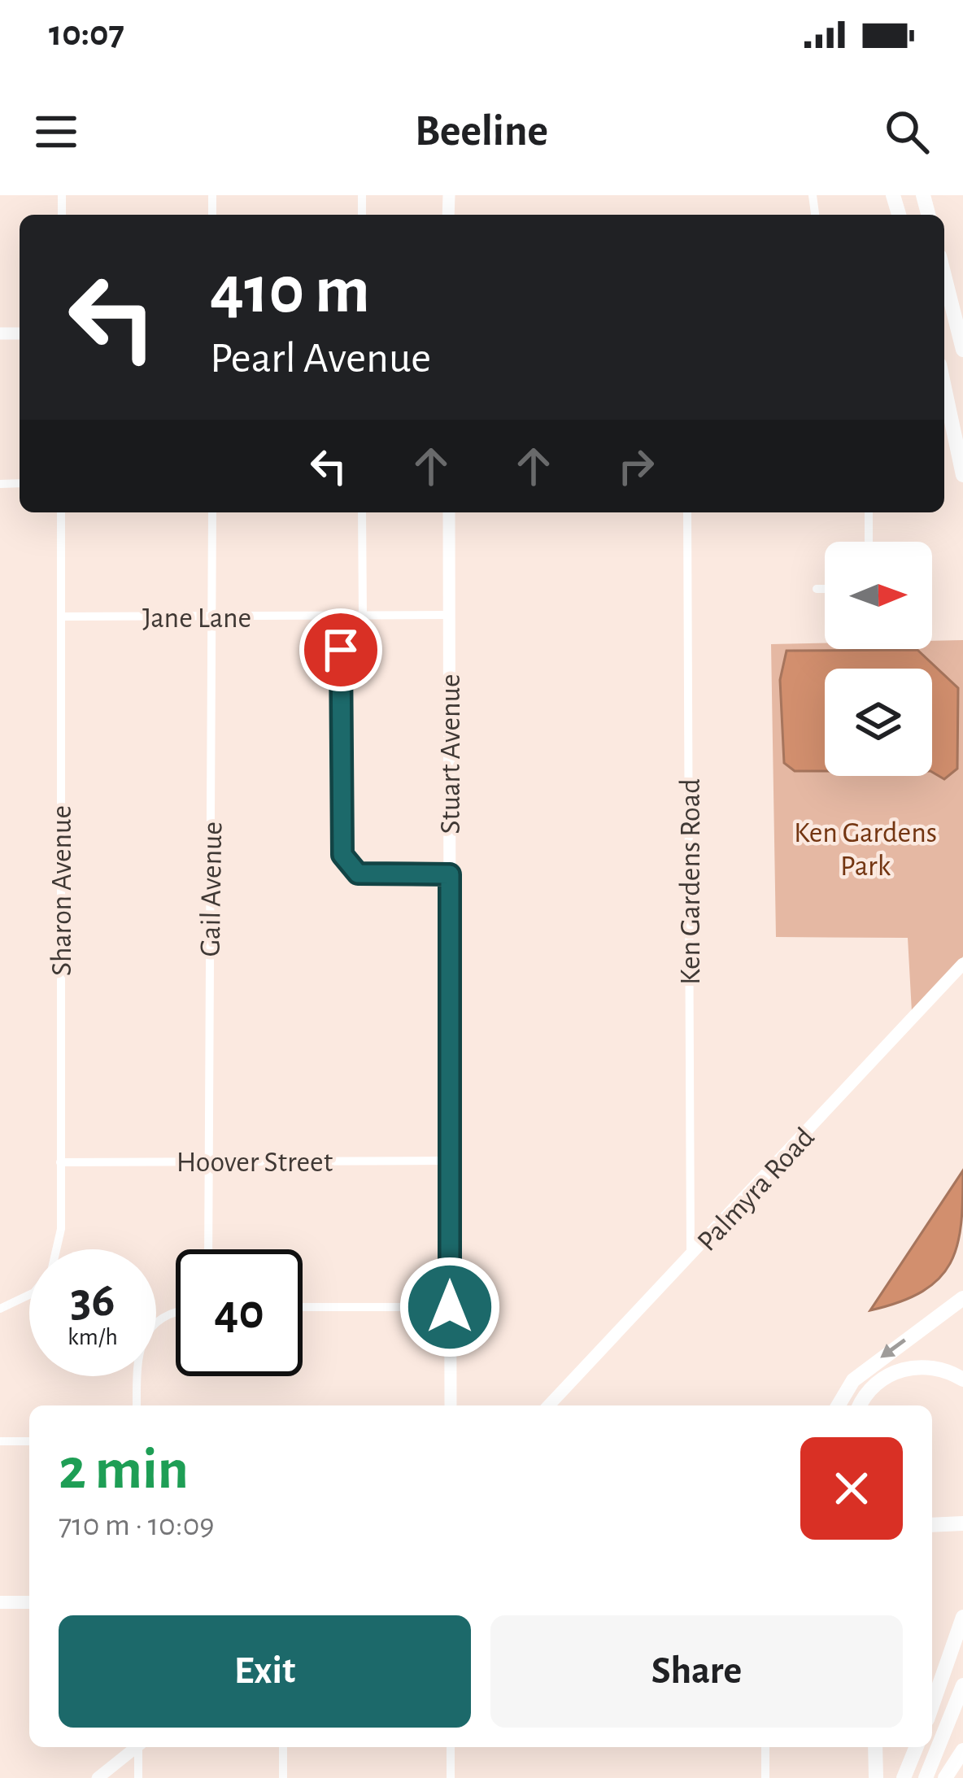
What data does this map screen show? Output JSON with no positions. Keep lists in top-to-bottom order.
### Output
{
  "streets": {
    "street": [
      "Jane Lane",
      "Stuart Avenue",
      "Ken Gardens Road",
      "Gail Avenue",
      "Sharon Avenue",
      "Hoover Street",
      "Palmyra Road"
    ]
  },
  "crossings": [
    ["Jane Lane", "Stuart Avenue"],
    ["Jane Lane", "Gail Avenue"],
    ["Jane Lane", "Sharon Avenue"],
    ["Stuart Avenue", "Hoover Street"],
    ["Ken Gardens Road", "Palmyra Road"],
    ["Gail Avenue", "Hoover Street"],
    ["Sharon Avenue", "Hoover Street"]
  ],
  "parks": ["Ken Gardens Park"],
  "north": "right",
  "page": {
    "status": "10:07",
    "header": "Beeline",
    "turn": ["410 m", "Pearl Avenue"],
    "speed": "36 km/h",
    "limit": "40",
    "heading": ["2 min", "710 m · 10:09"],
    "buttons": ["Exit", "Share"]
  }
}
